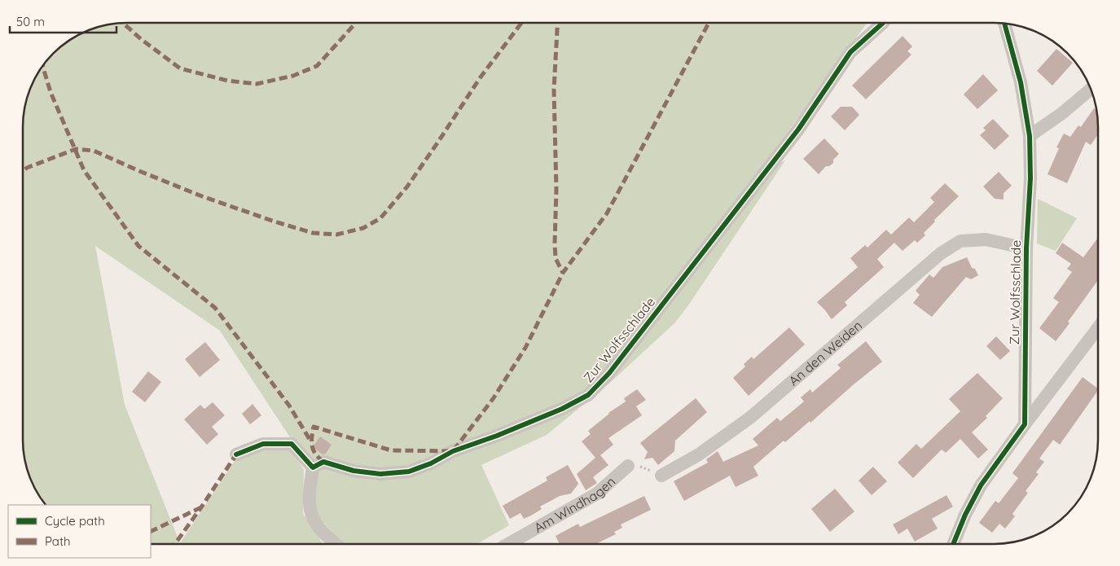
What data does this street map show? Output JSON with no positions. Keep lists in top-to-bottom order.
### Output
{
  "streets": {
    "street": ["Zur Wolfsschlade", "An den Weiden", "Am Windhagen"]
  },
  "crossings": [
    ["Zur Wolfsschlade", "An den Weiden"]
  ],
  "legend": ["Cycle path", "Path"],
  "scale_bar": "50 m"
}
